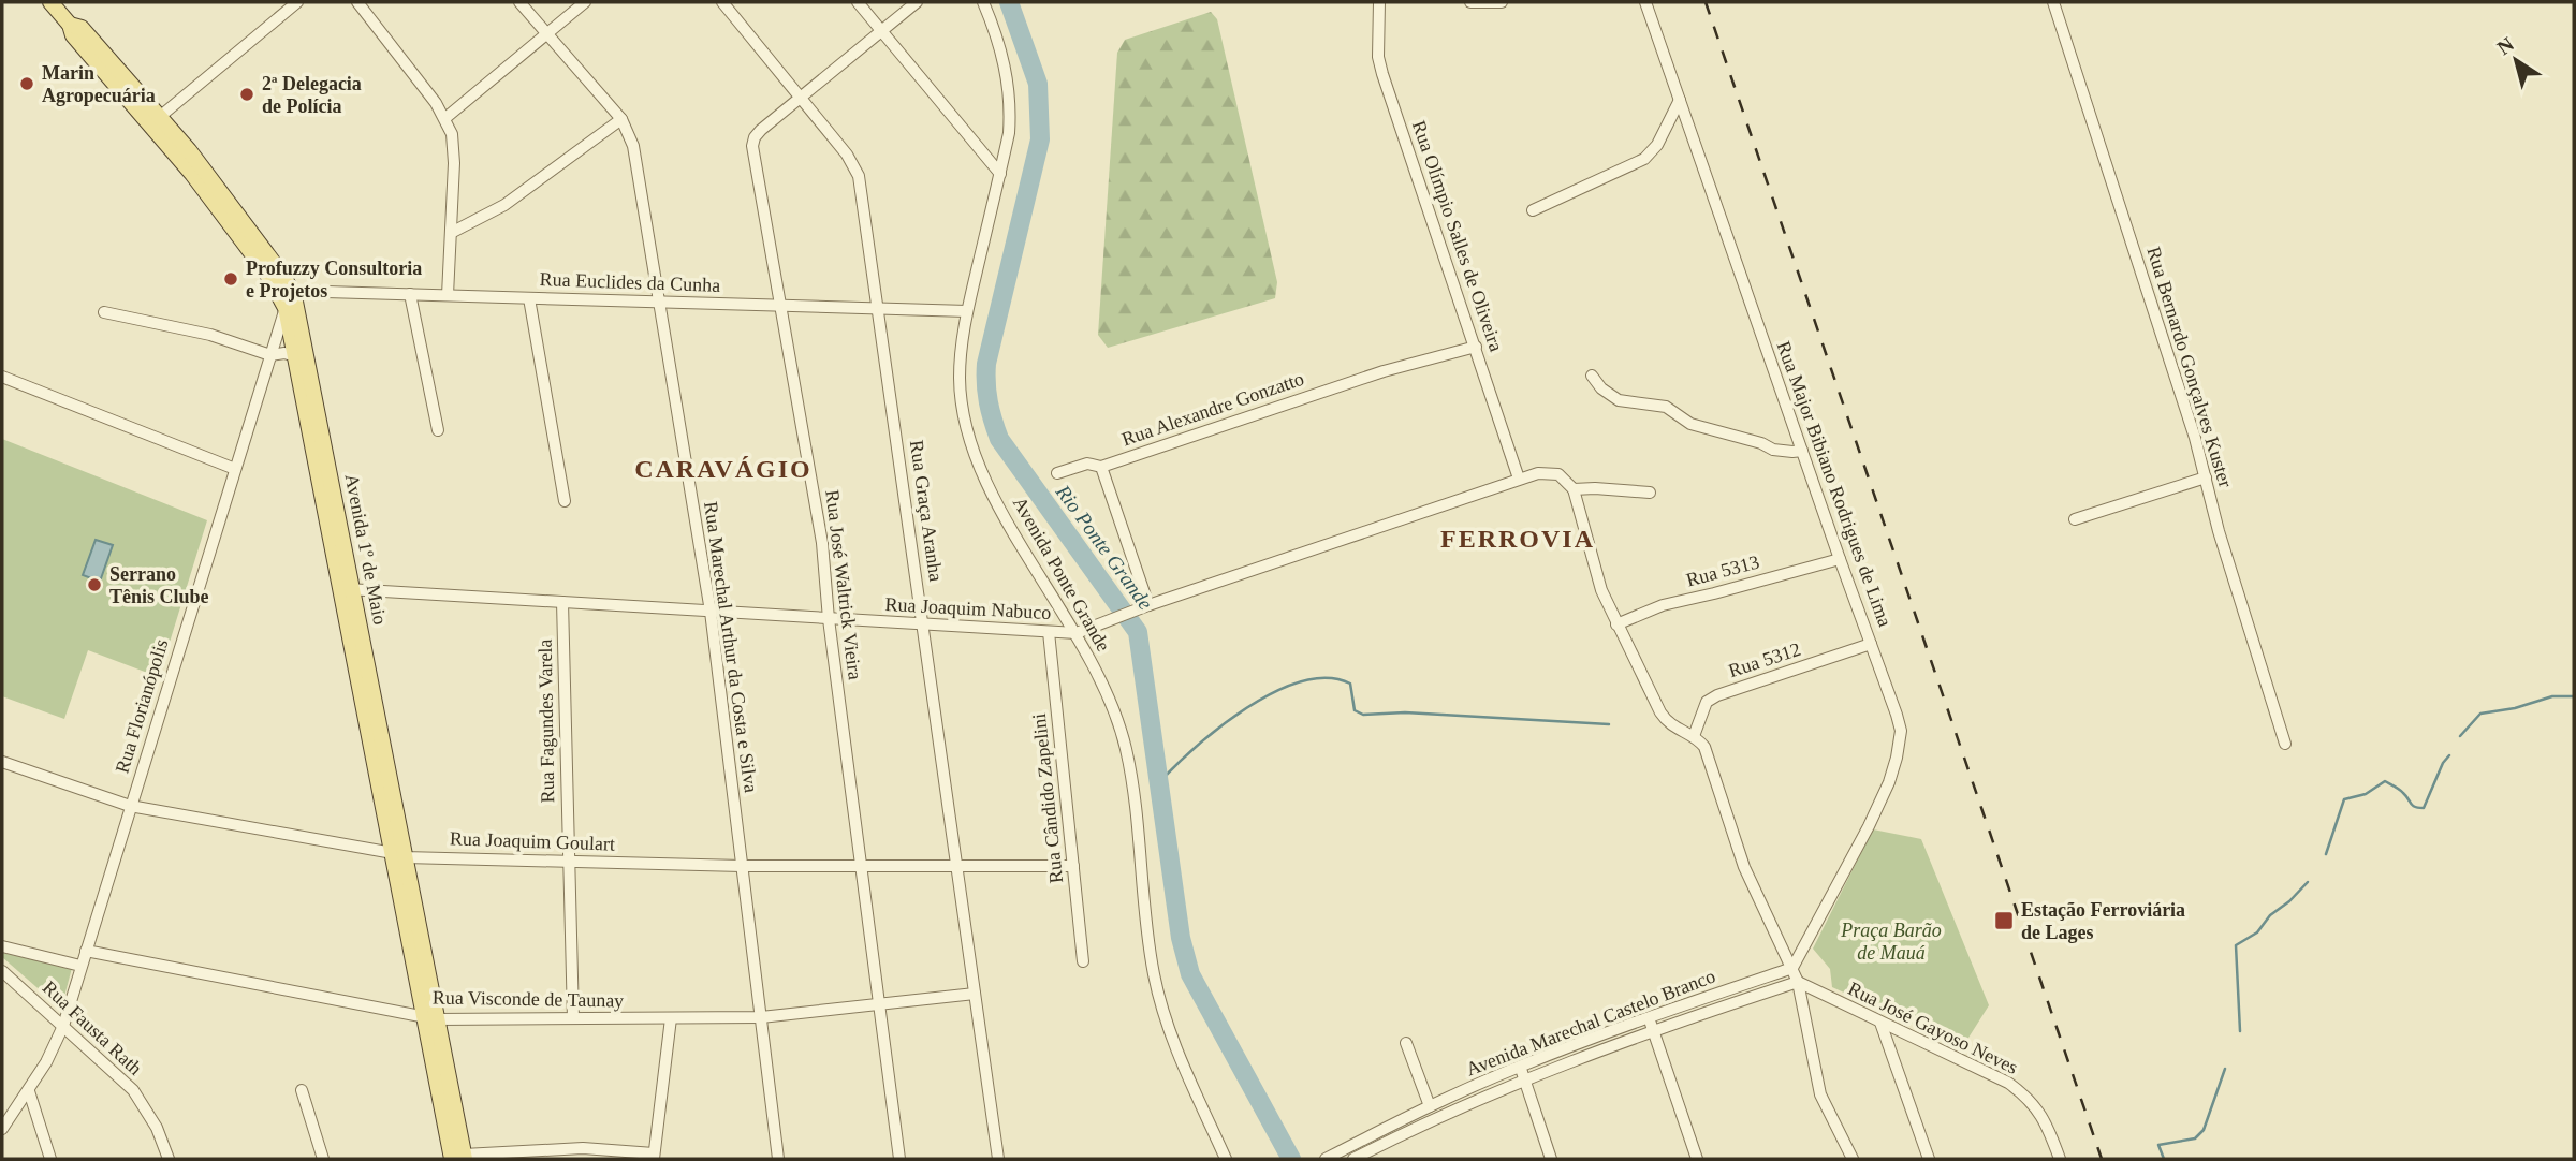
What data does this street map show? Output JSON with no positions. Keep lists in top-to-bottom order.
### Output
{
  "streets": {
    "main road": ["Avenida 1º de Maio"],
    "street": [
      "Rua Olímpio Salles de Oliveira",
      "Rua Euclides da Cunha",
      "Rua Bernardo Gonçalves Kuster",
      "Rua Alexandre Gonzatto",
      "Rua Major Bibiano Rodrigues de Lima",
      "Rua Graça Aranha",
      "Rua 5313",
      "Avenida Ponte Grande",
      "Rua José Waltrick Vieira",
      "Rua Joaquim Nabuco",
      "Rua Marechal Arthur da Costa e Silva",
      "Rua 5312",
      "Rua Florianópolis",
      "Rua Fagundes Varela",
      "Rua Cândido Zapelini",
      "Rua Joaquim Goulart",
      "Rua Visconde de Taunay",
      "Avenida Marechal Castelo Branco",
      "Rua Fausta Rath",
      "Rua José Gayoso Neves"
    ]
  },
  "crossings": [
    ["Rua Olímpio Salles de Oliveira", "Rua Alexandre Gonzatto"],
    ["Rua Olímpio Salles de Oliveira", "Rua Joaquim Nabuco"],
    ["Rua Euclides da Cunha", "Rua Graça Aranha"],
    ["Rua Euclides da Cunha", "Avenida 1º de Maio"],
    ["Rua Euclides da Cunha", "Avenida Ponte Grande"],
    ["Rua Euclides da Cunha", "Rua José Waltrick Vieira"],
    ["Rua Euclides da Cunha", "Rua Marechal Arthur da Costa e Silva"],
    ["Rua Major Bibiano Rodrigues de Lima", "Rua 5313"],
    ["Rua Major Bibiano Rodrigues de Lima", "Rua 5312"],
    ["Rua Major Bibiano Rodrigues de Lima", "Avenida Marechal Castelo Branco"],
    ["Rua Graça Aranha", "Rua José Waltrick Vieira"],
    ["Rua Graça Aranha", "Rua Joaquim Nabuco"],
    ["Rua Graça Aranha", "Rua Joaquim Goulart"],
    ["Rua Graça Aranha", "Rua Visconde de Taunay"],
    ["Avenida 1º de Maio", "Rua Joaquim Nabuco"],
    ["Avenida 1º de Maio", "Rua Florianópolis"],
    ["Avenida 1º de Maio", "Rua Joaquim Goulart"],
    ["Avenida 1º de Maio", "Rua Visconde de Taunay"],
    ["Avenida Ponte Grande", "Rua Joaquim Nabuco"],
    ["Rua José Waltrick Vieira", "Rua Joaquim Nabuco"],
    ["Rua José Waltrick Vieira", "Rua Joaquim Goulart"],
    ["Rua José Waltrick Vieira", "Rua Visconde de Taunay"],
    ["Rua Joaquim Nabuco", "Rua Marechal Arthur da Costa e Silva"],
    ["Rua Joaquim Nabuco", "Rua Fagundes Varela"],
    ["Rua Joaquim Nabuco", "Rua Cândido Zapelini"],
    ["Rua Marechal Arthur da Costa e Silva", "Rua Joaquim Goulart"],
    ["Rua Marechal Arthur da Costa e Silva", "Rua Visconde de Taunay"],
    ["Rua Florianópolis", "Rua Joaquim Goulart"],
    ["Rua Florianópolis", "Rua Visconde de Taunay"],
    ["Rua Florianópolis", "Rua Fausta Rath"],
    ["Rua Fagundes Varela", "Rua Joaquim Goulart"],
    ["Rua Fagundes Varela", "Rua Visconde de Taunay"],
    ["Rua Cândido Zapelini", "Rua Joaquim Goulart"],
    ["Avenida Marechal Castelo Branco", "Rua José Gayoso Neves"]
  ],
  "districts": ["CARAVÁGIO", "FERROVIA"],
  "water": ["Rio Ponte Grande"],
  "parks": ["Praça Barão de Mauá"],
  "places": {
    "other": [
      "Marin Agropecuária",
      "2ª Delegacia de Polícia",
      "Profuzzy Consultoria e Projetos",
      "Serrano Tênis Clube"
    ],
    "transit": ["Estação Ferroviária de Lages"]
  },
  "north": "top left"
}
